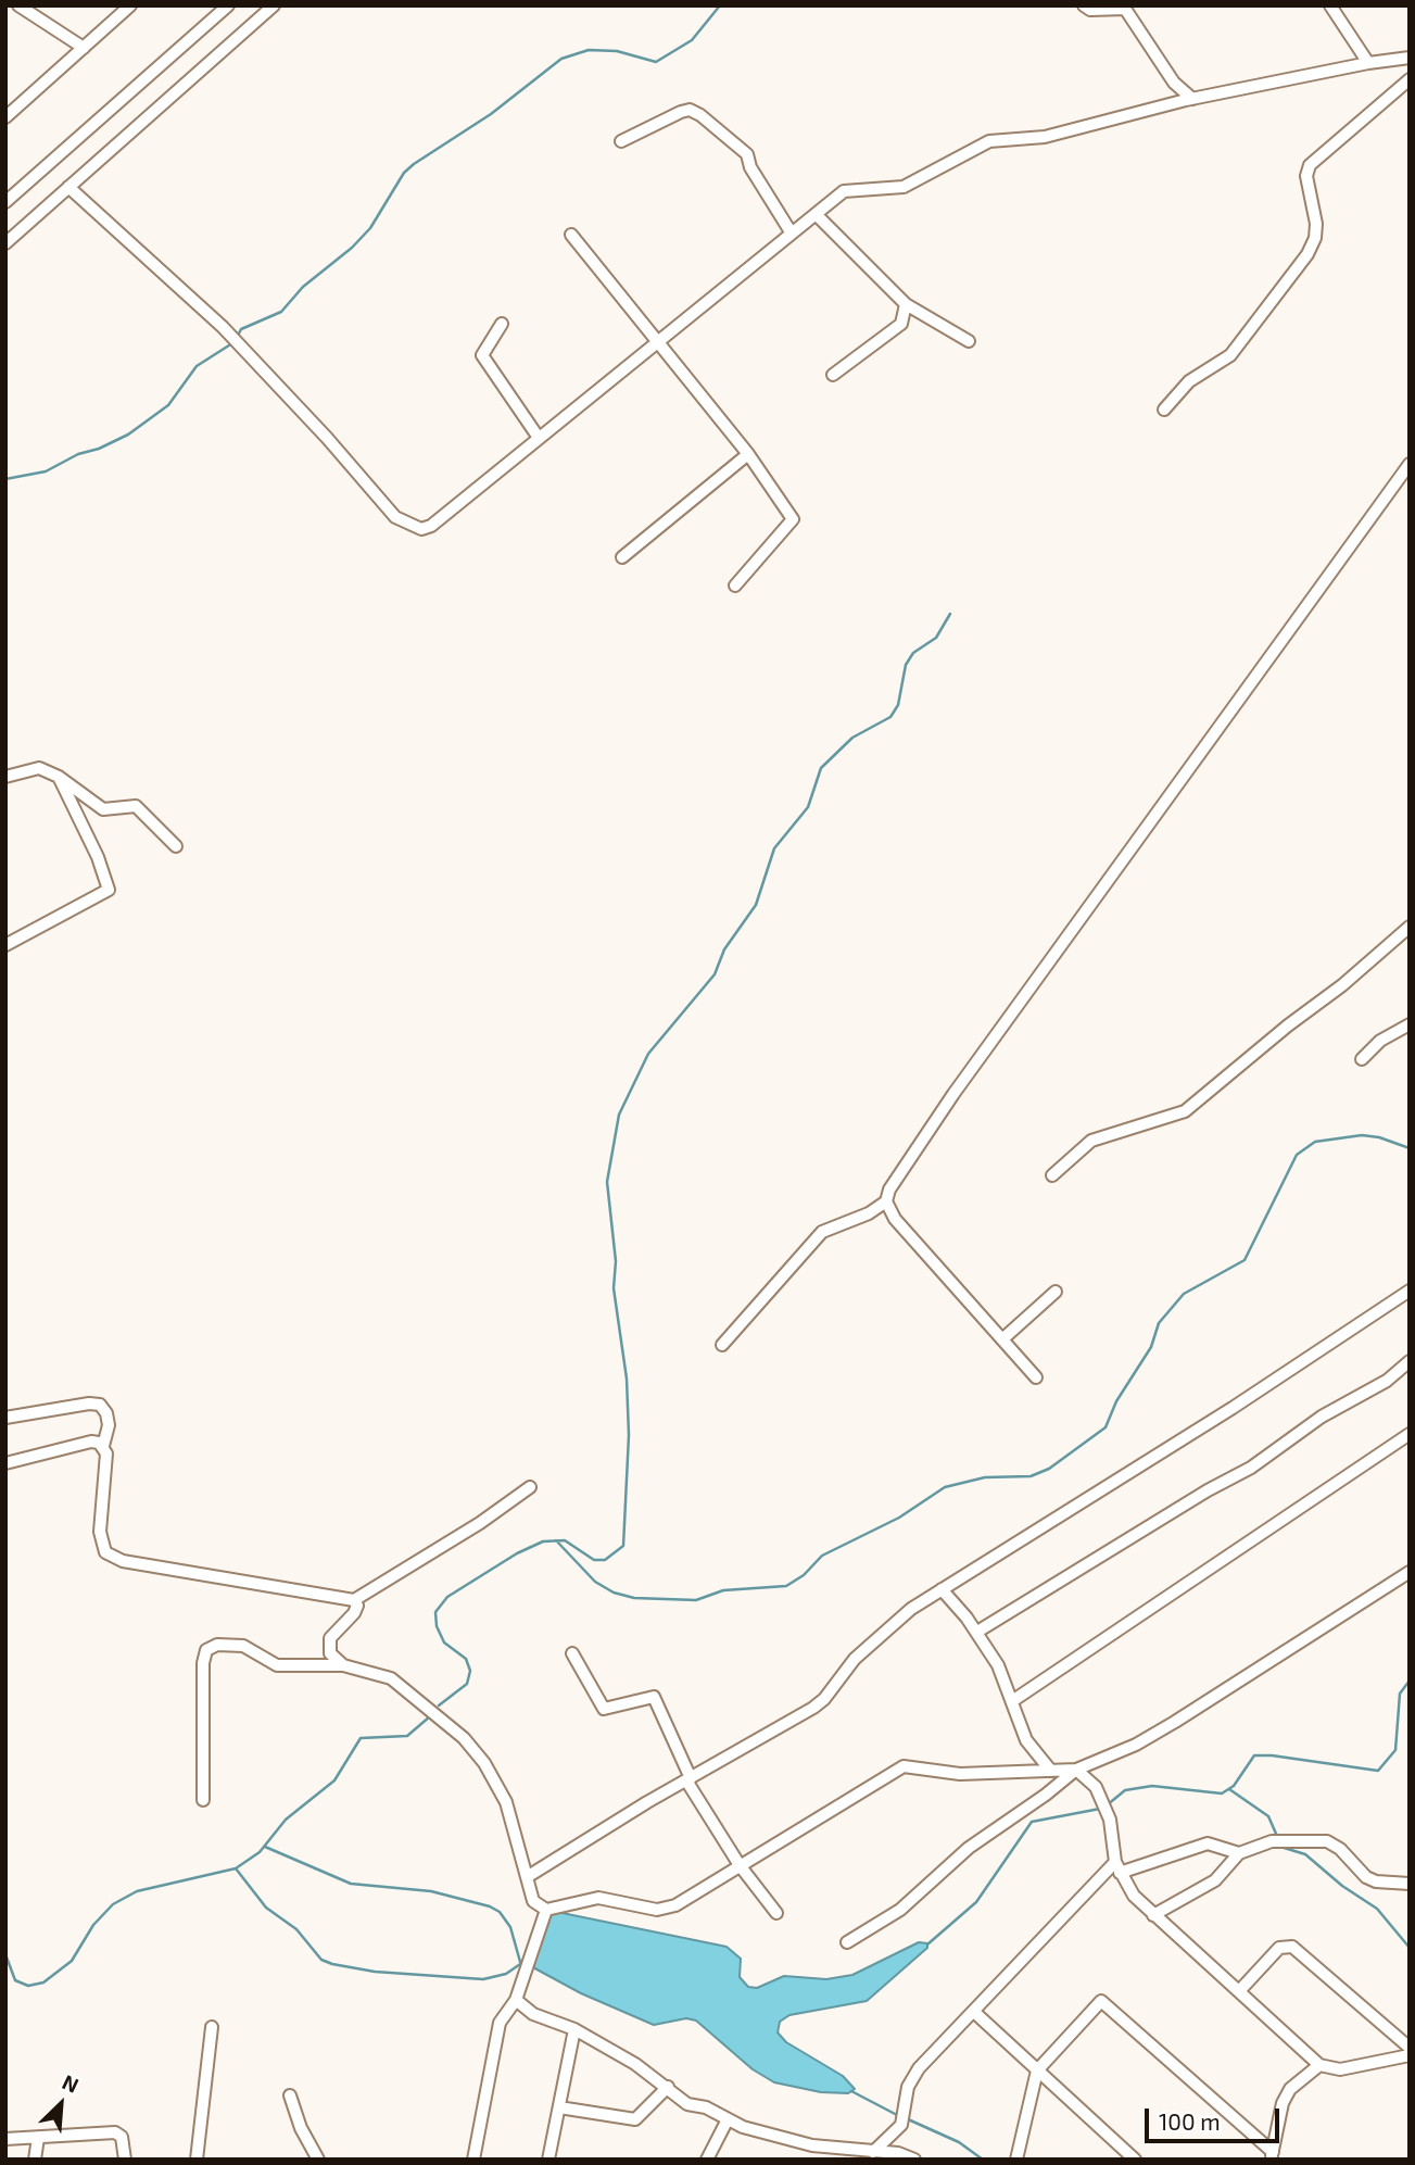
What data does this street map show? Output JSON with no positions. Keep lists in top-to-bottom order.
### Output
{
  "scale_bar": "100 m",
  "north": "top right"
}
